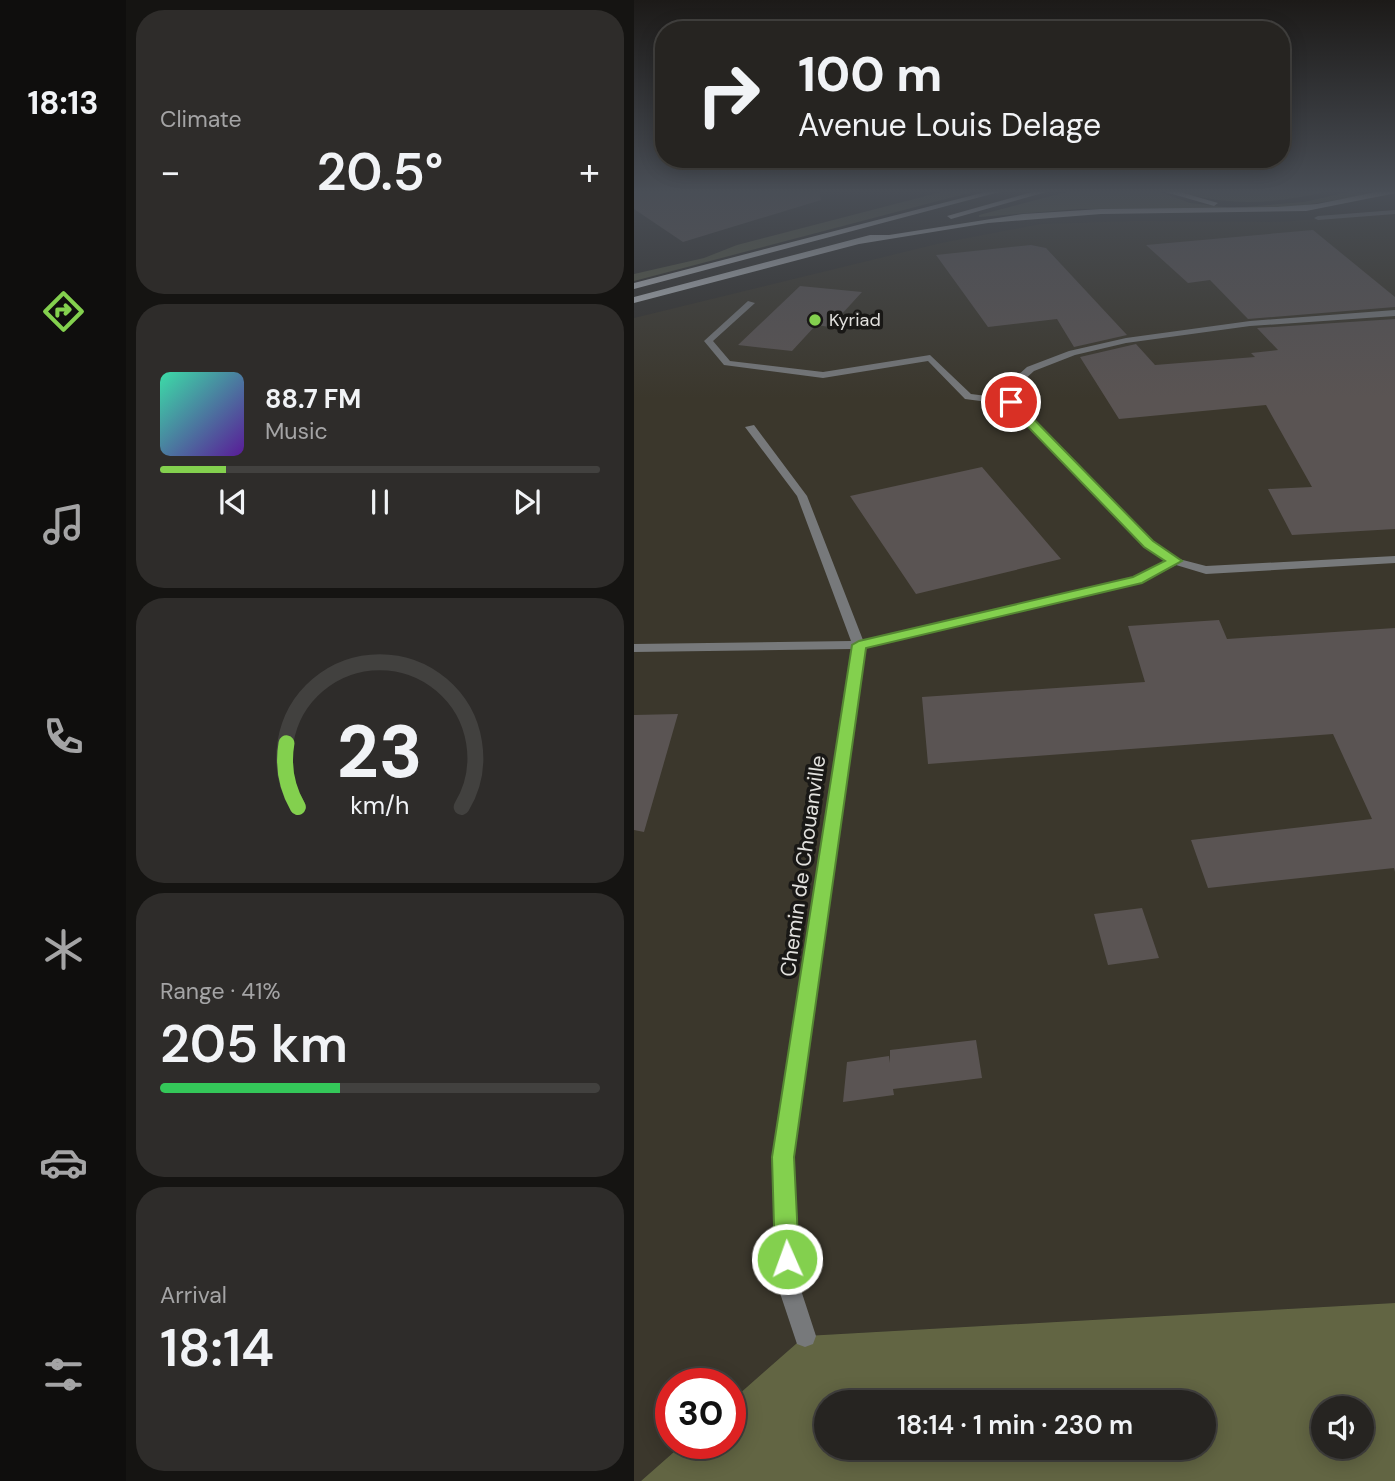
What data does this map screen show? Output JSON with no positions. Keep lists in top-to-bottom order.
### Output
{
  "streets": {
    "street": ["Chemin de Chouanville"]
  },
  "places": ["Kyriad"],
  "page": {
    "tabs": "18:13",
    "tile": [
      "Climate",
      ["Range · 41%", "205 km"],
      ["Arrival", "18:14"]
    ],
    "turn": ["100 m", "Avenue Louis Delage"],
    "heat": ["−", "20.5°", "+"],
    "song": ["88.7 FM", "Music"],
    "limit": "30",
    "trip": "18:14 · 1 min · 230 m",
    "gauge": ["23", "km/h"]
  }
}
